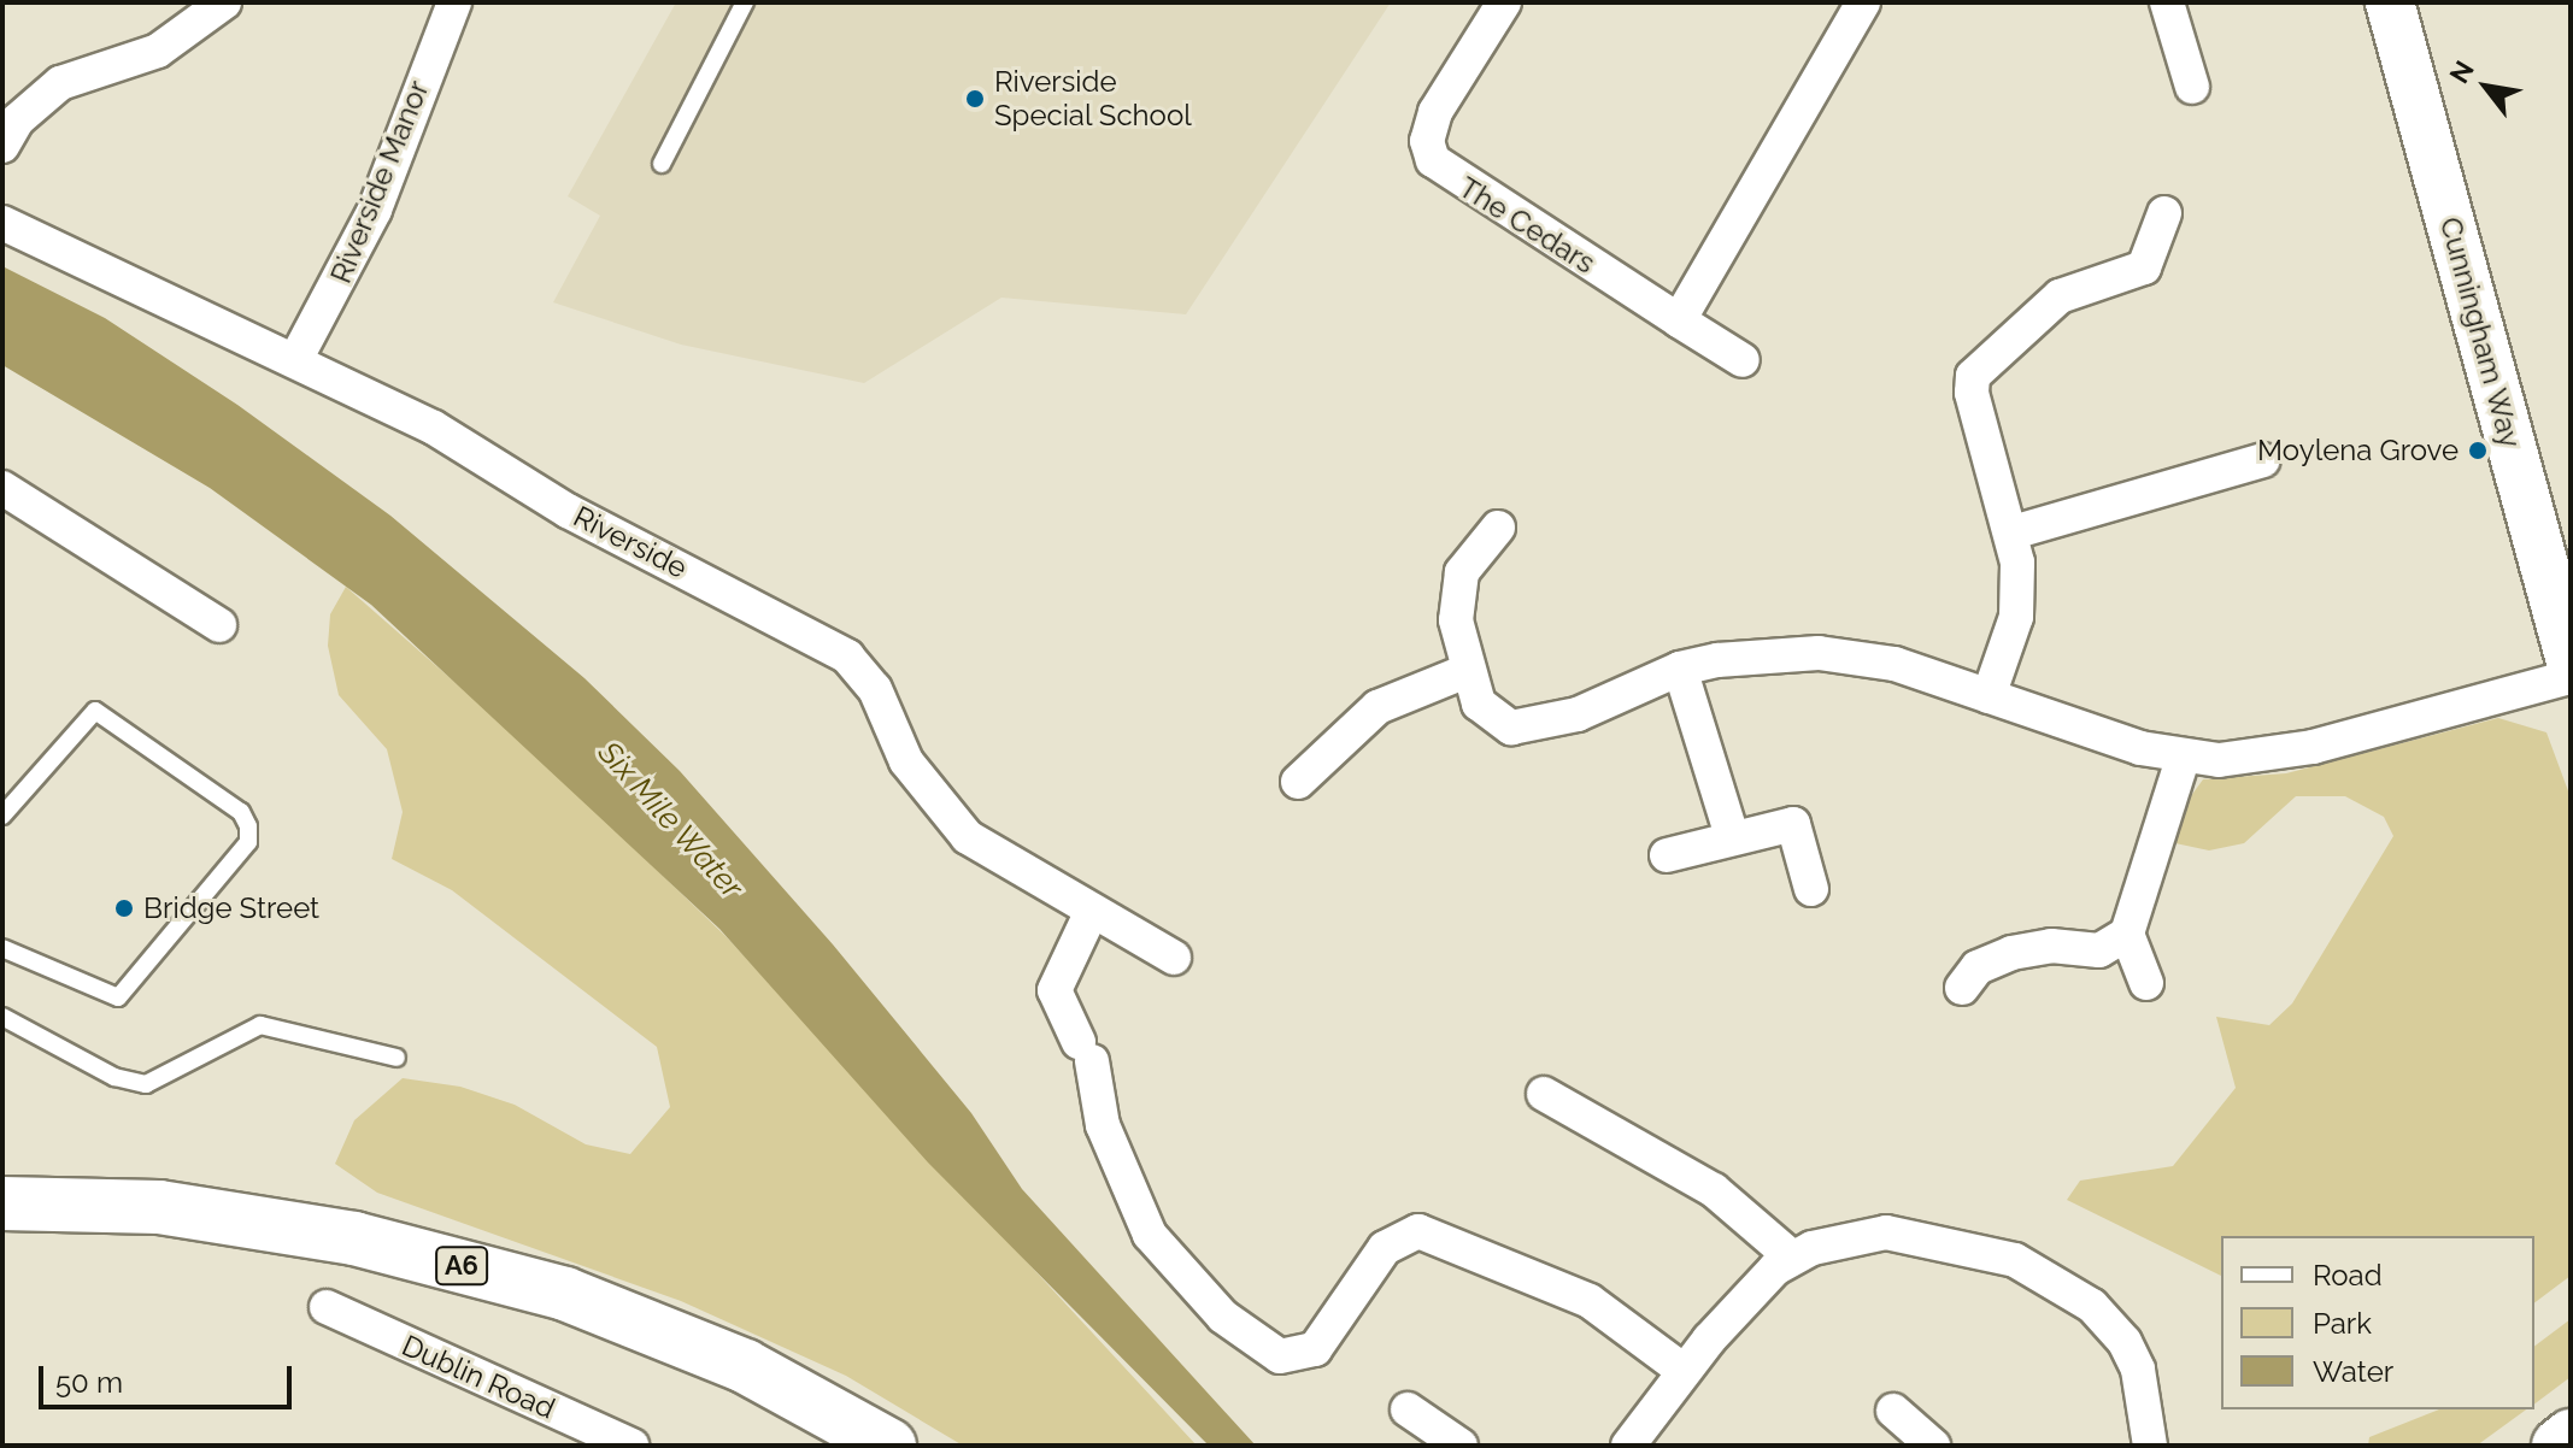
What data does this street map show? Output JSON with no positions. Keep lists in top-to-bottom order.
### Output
{
  "streets": {
    "highway": ["A6"],
    "street": [
      "Riverside Manor",
      "The Cedars",
      "Cunningham Way",
      "Riverside",
      "Dublin Road"
    ]
  },
  "crossings": [
    ["Riverside Manor", "Riverside"]
  ],
  "water": ["Six Mile Water"],
  "places": ["Riverside Special School", "Moylena Grove", "Bridge Street"],
  "legend": ["Road", "Park", "Water"],
  "scale_bar": "50 m",
  "north": "top left"
}
